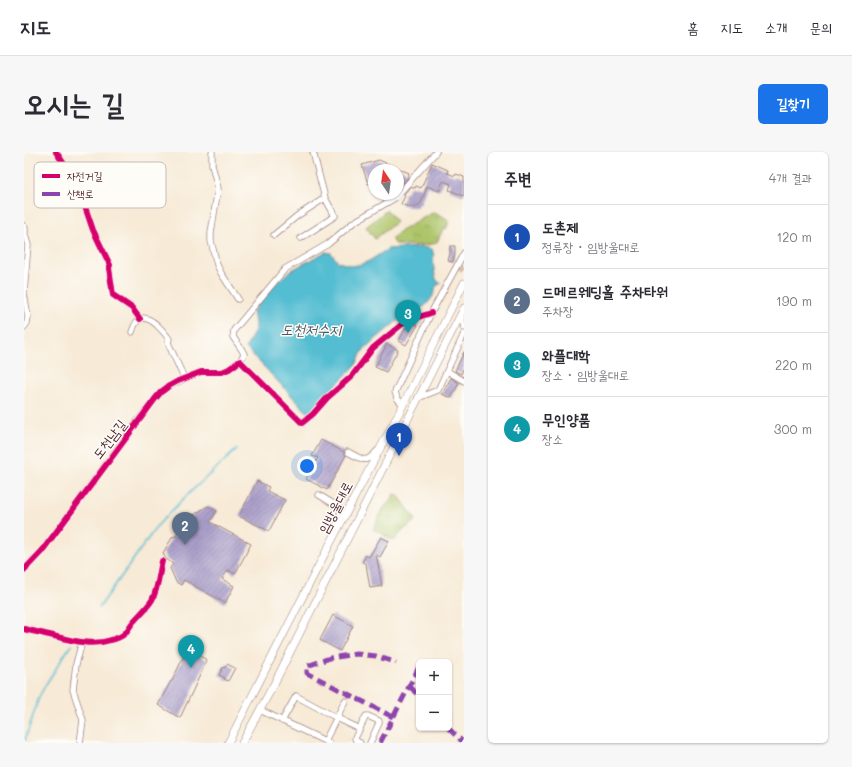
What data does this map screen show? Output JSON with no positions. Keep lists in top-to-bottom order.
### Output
{
  "streets": {
    "main road": ["임방울대로"],
    "street": ["도천남길"]
  },
  "water": ["도천저수지"],
  "legend": ["자전거길", "산책로"],
  "north": "top",
  "page": {
    "header": "지도",
    "nav": [
      "홈",
      "지도",
      "소개",
      "문의"
    ],
    "buttons": "길찾기",
    "title": "오시는 길",
    "heading": ["주변", "4개 결과"],
    "list": [
      {
        "mark": "1",
        "name": "도촌제",
        "note": "정류장 · 임방울대로",
        "value": "120 m"
      },
      {
        "mark": "2",
        "name": "드메르웨딩홀 주차타워",
        "note": "주차장",
        "value": "190 m"
      },
      {
        "mark": "3",
        "name": "와플대학",
        "note": "장소 · 임방울대로",
        "value": "220 m"
      },
      {
        "mark": "4",
        "name": "무인양품",
        "note": "장소",
        "value": "300 m"
      }
    ],
    "pins": [
      "3",
      "1",
      "2",
      "4"
    ],
    "map_buttons": ["+", "−"]
  }
}
